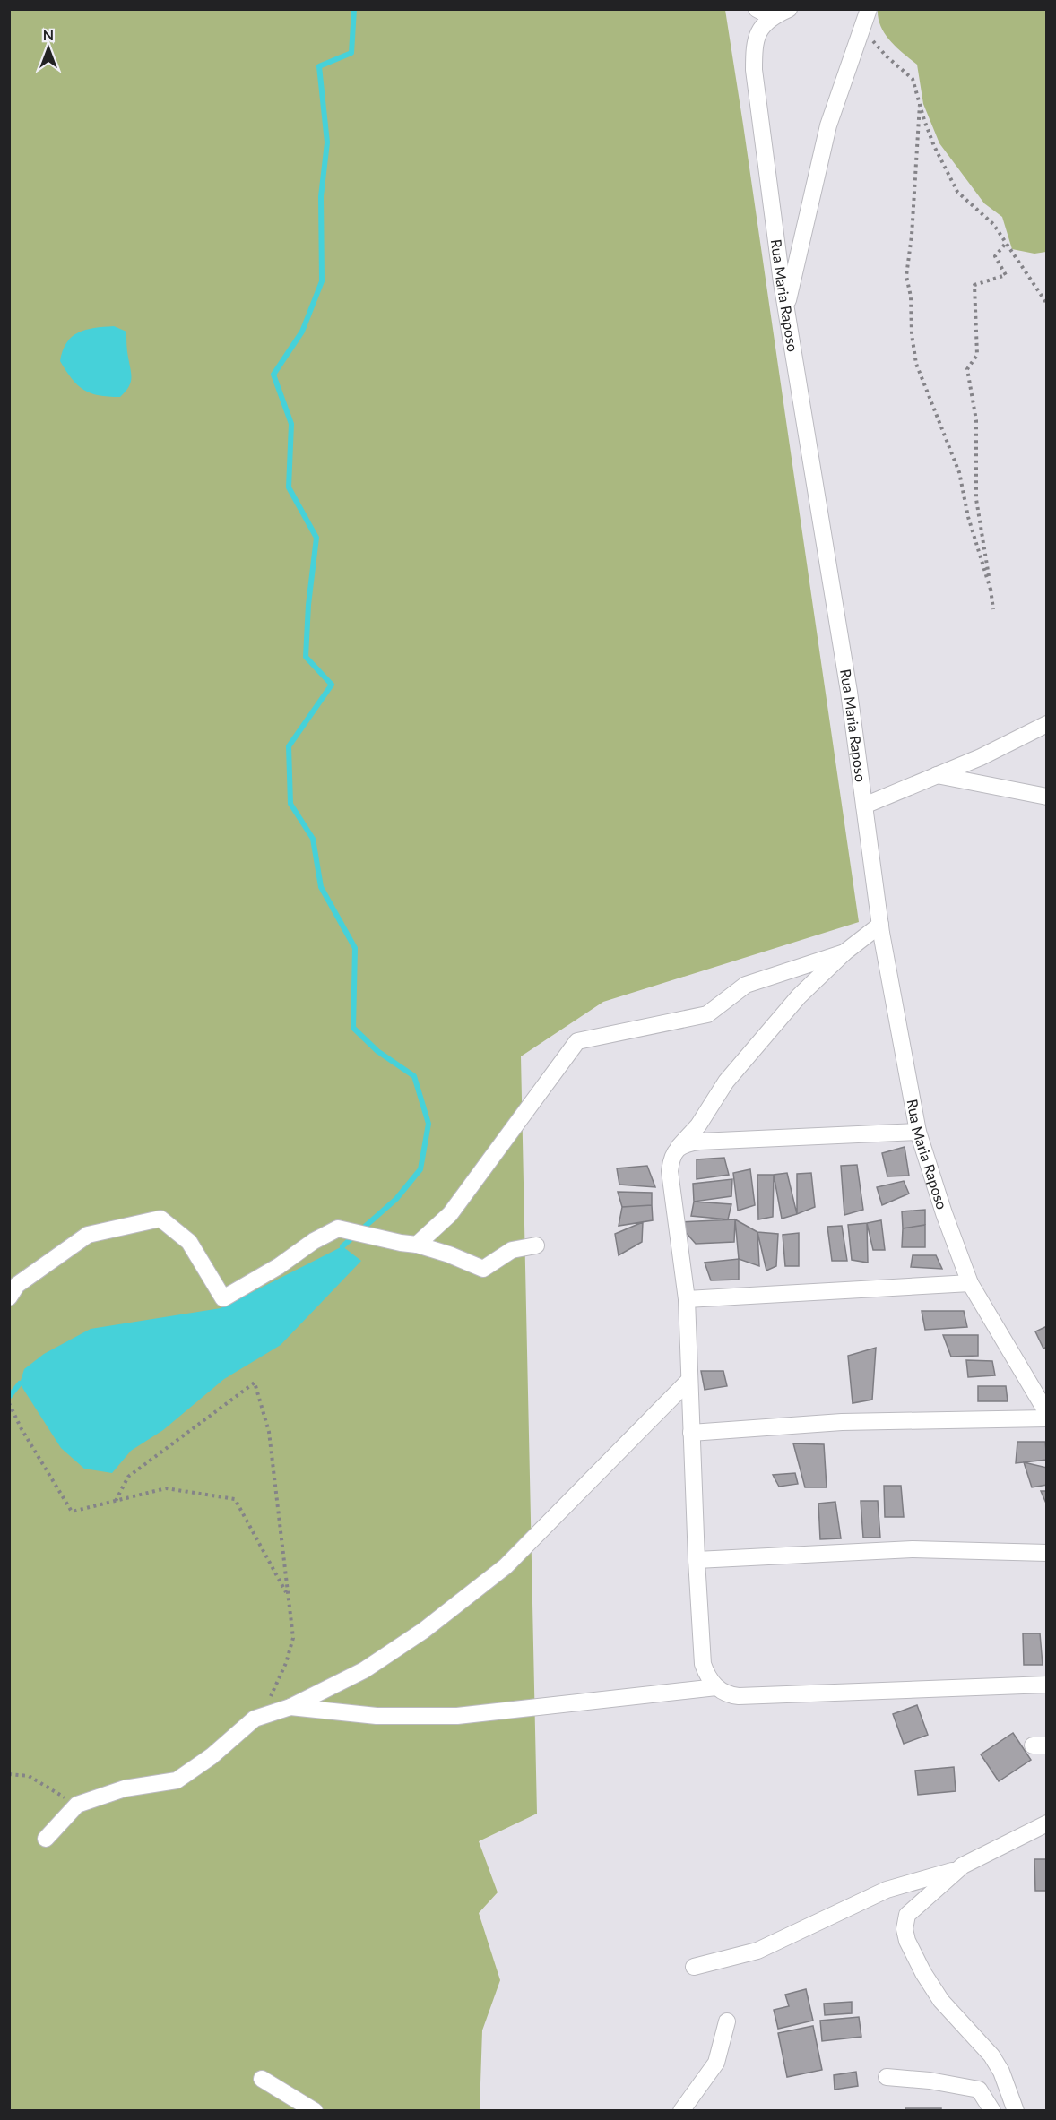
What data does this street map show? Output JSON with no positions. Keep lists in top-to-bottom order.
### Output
{
  "streets": {
    "street": ["Rua Maria Raposo"]
  },
  "north": "top"
}
